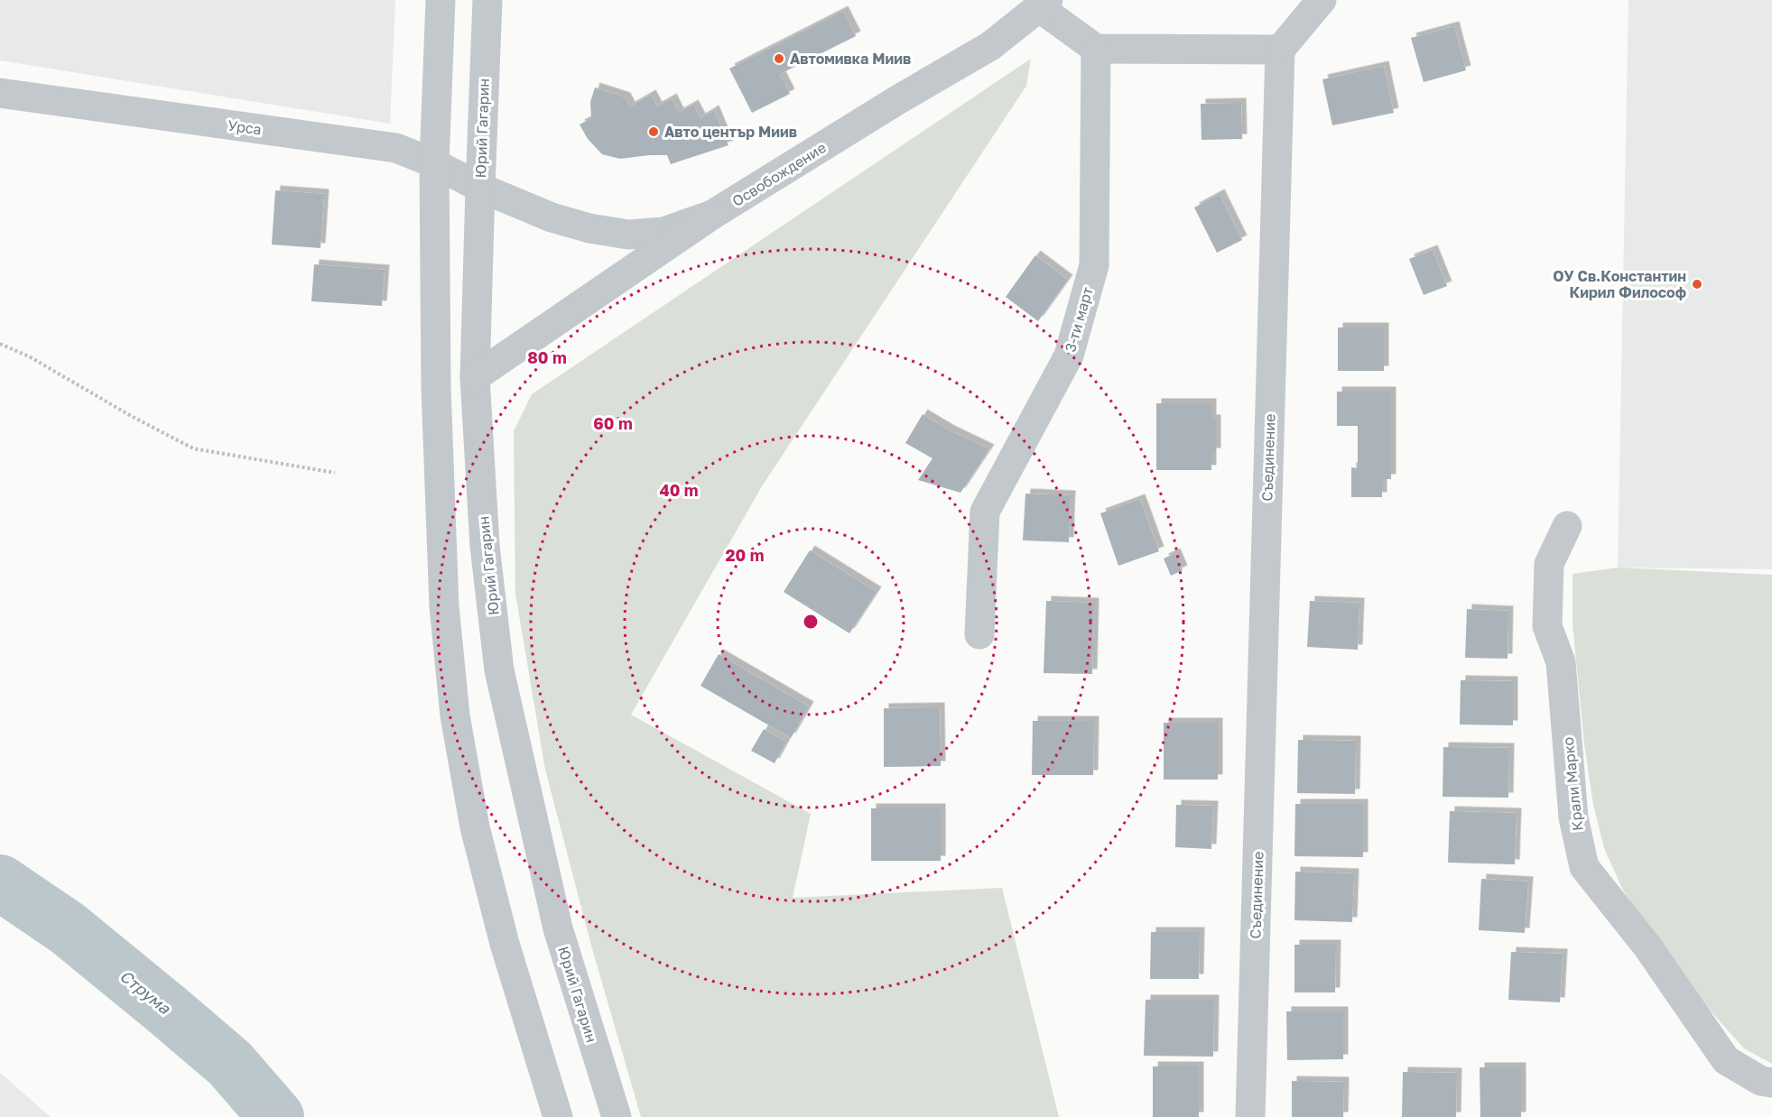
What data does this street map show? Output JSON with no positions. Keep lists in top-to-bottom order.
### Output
{
  "streets": {
    "street": [
      "Урса",
      "Юрий Гагарин",
      "Освобождение",
      "3-ти март",
      "Съединение",
      "Крали Марко"
    ]
  },
  "crossings": [
    ["Урса", "Юрий Гагарин"],
    ["Урса", "Освобождение"],
    ["Юрий Гагарин", "Освобождение"]
  ],
  "water": ["Струма"],
  "places": ["Автомивка Миив", "Авто център Миив", "ОУ Св.Константин Кирил Философ"],
  "rings": [
    "80 m",
    "60 m",
    "40 m",
    "20 m"
  ]
}
